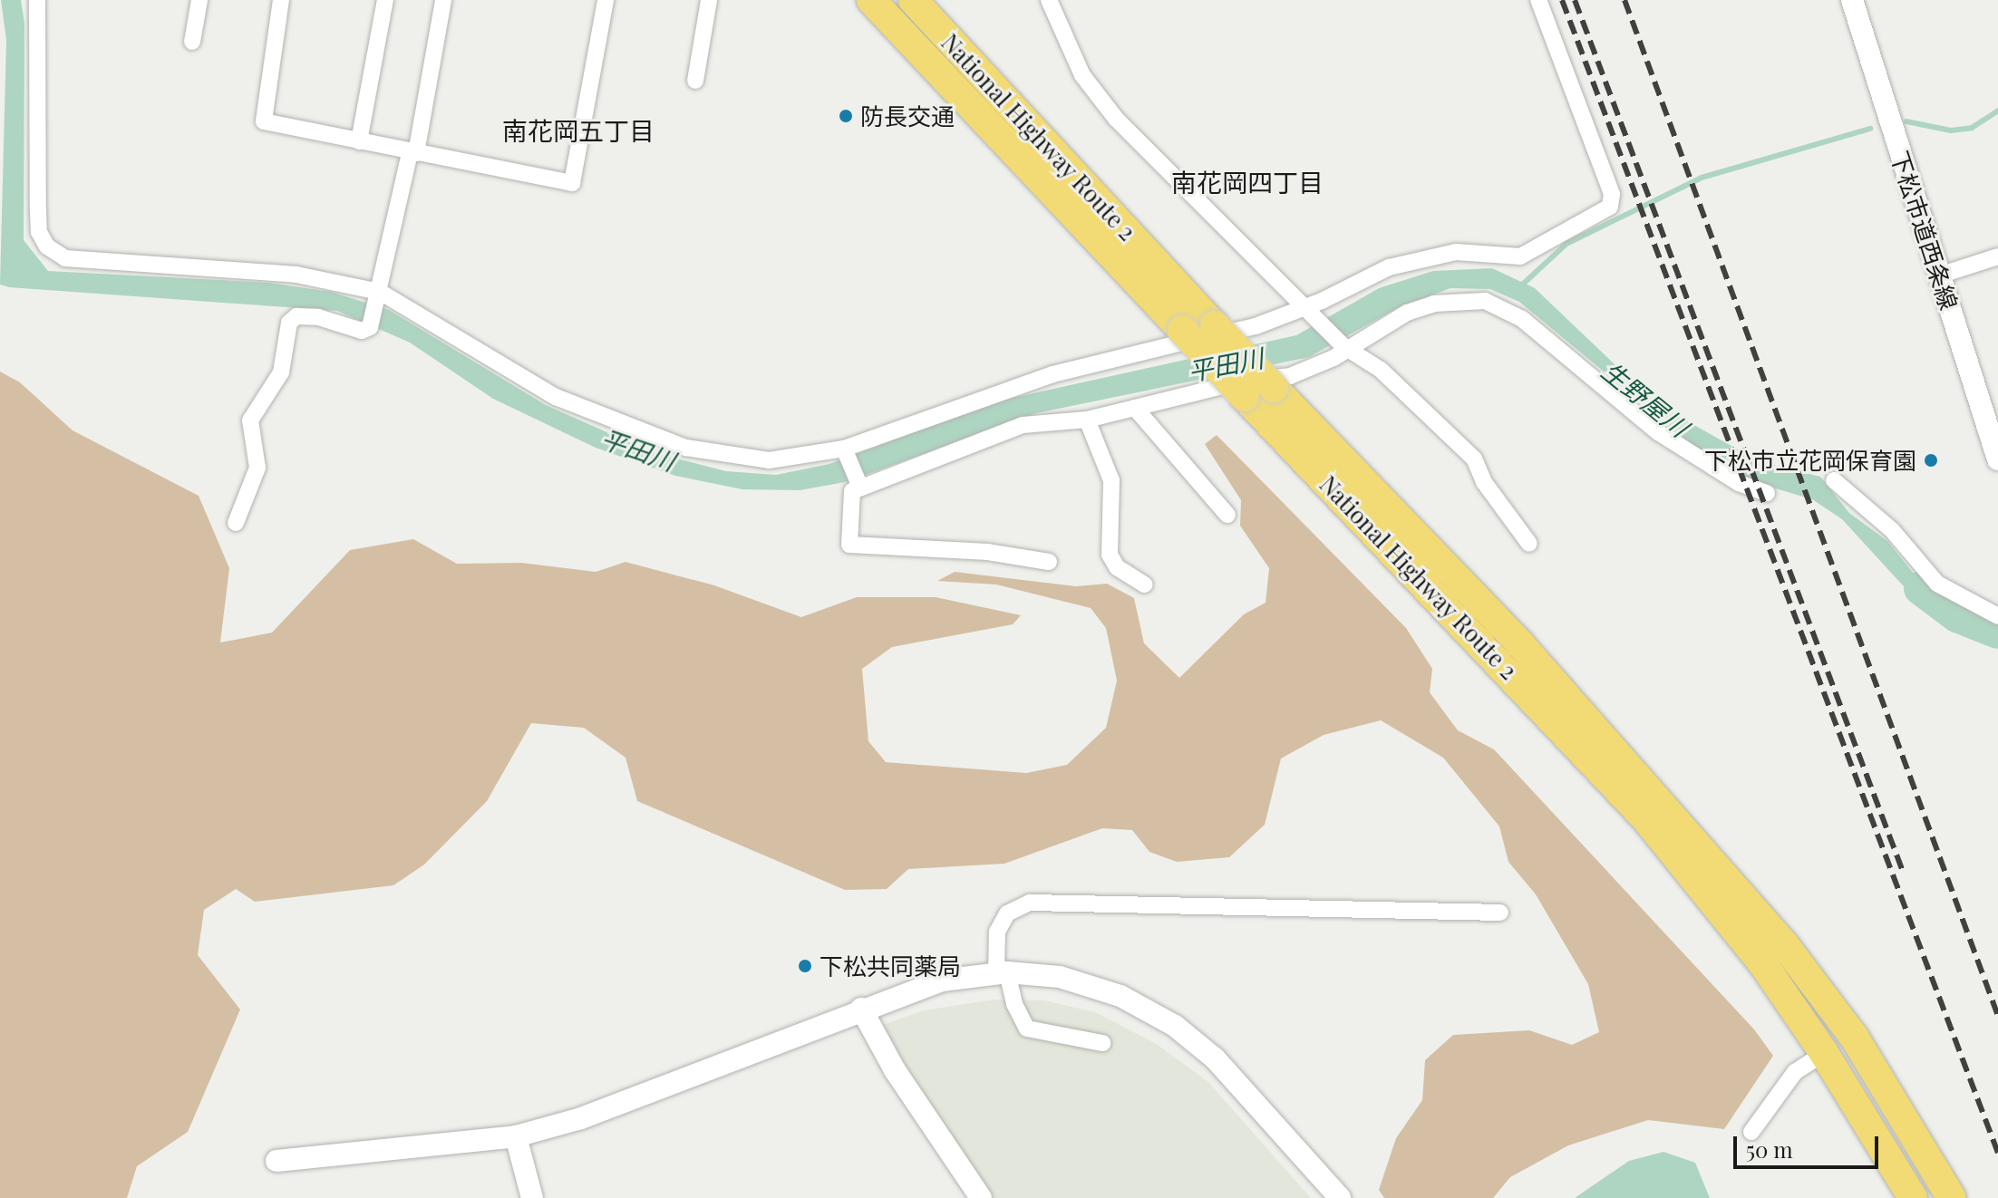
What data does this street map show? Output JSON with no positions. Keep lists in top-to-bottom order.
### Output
{
  "streets": {
    "highway": ["National Highway Route 2"],
    "street": ["下松市道西条線"]
  },
  "districts": ["南花岡五丁目", "南花岡四丁目"],
  "water": ["平田川", "生野屋川"],
  "places": ["防長交通", "下松市立花岡保育園", "下松共同薬局"],
  "scale_bar": "50 m"
}
